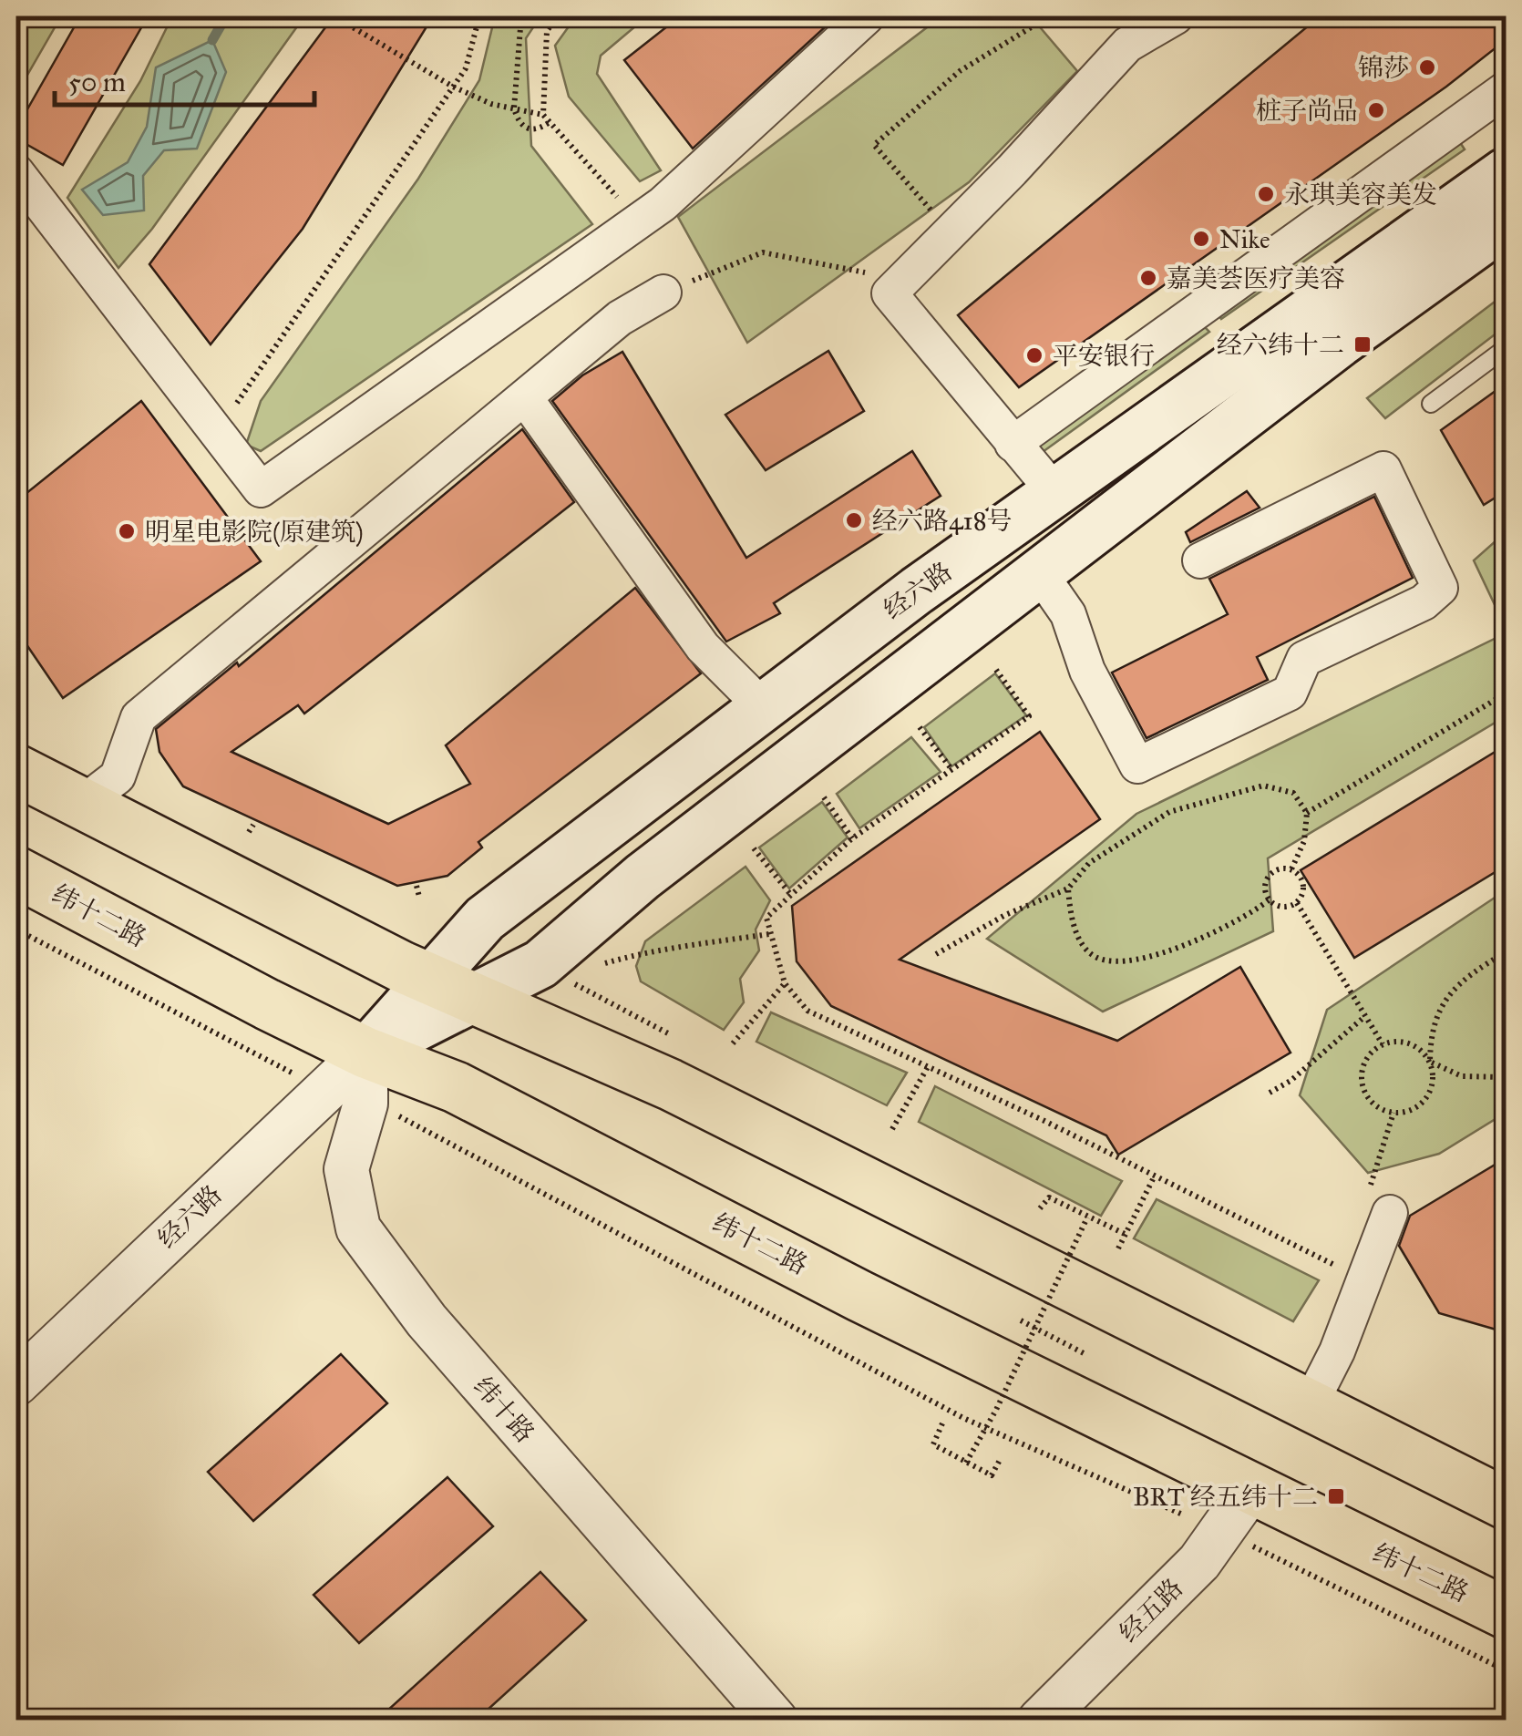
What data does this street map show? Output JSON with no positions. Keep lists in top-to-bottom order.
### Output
{
  "streets": {
    "main road": ["经六路", "纬十二路"],
    "street": ["纬十路", "经五路"]
  },
  "crossings": [
    ["经六路", "纬十二路"],
    ["经六路", "纬十路"],
    ["纬十二路", "纬十路"],
    ["纬十二路", "经五路"]
  ],
  "places": {
    "other": [
      "锦莎",
      "桩子尚品",
      "永琪美容美发",
      "Nike",
      "嘉美荟医疗美容",
      "平安银行",
      "经六路418号",
      "明星电影院(原建筑)"
    ],
    "transit": ["经六纬十二", "BRT 经五纬十二"]
  },
  "scale_bar": "50 m"
}
